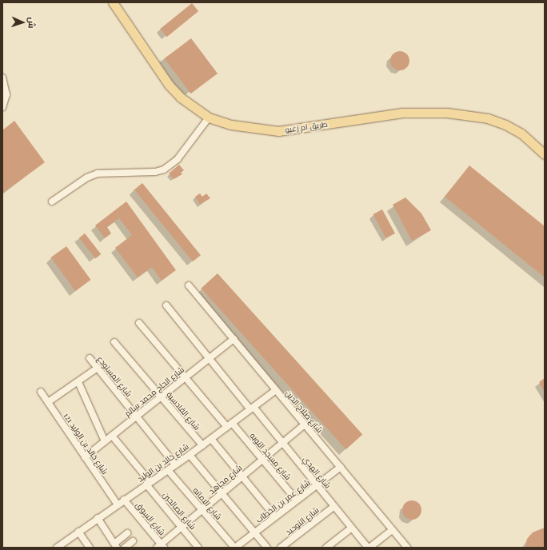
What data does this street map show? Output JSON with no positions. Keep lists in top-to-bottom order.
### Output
{
  "streets": {
    "main road": ["طريق ام زغيو"],
    "street": [
      "شارع المستودع",
      "شارع الحاج محمد سالم",
      "شارع القادسية",
      "شارع صلاح الدين",
      "شارع خالد بن الوليد 121",
      "شارع مسجد التوبه",
      "شارع خالد بن الوليد",
      "شارع الهدي",
      "شارع مجاهد",
      "شارع عمر بن الخطاب",
      "شارع الامانه",
      "شارع الصالحين",
      "شارع السوق",
      "شارع التوحيد"
    ]
  },
  "crossings": [
    ["شارع المستودع", "شارع الحاج محمد سالم"],
    ["شارع المستودع", "شارع خالد بن الوليد"],
    ["شارع الحاج محمد سالم", "شارع القادسية"],
    ["شارع الحاج محمد سالم", "شارع صلاح الدين"],
    ["شارع الحاج محمد سالم", "شارع خالد بن الوليد 121"],
    ["شارع الحاج محمد سالم", "شارع مسجد التوبه"],
    ["شارع الحاج محمد سالم", "شارع الهدي"],
    ["شارع الحاج محمد سالم", "شارع الصالحين"],
    ["شارع القادسية", "شارع خالد بن الوليد"],
    ["شارع صلاح الدين", "شارع خالد بن الوليد"],
    ["شارع صلاح الدين", "شارع مجاهد"],
    ["شارع صلاح الدين", "شارع عمر بن الخطاب"],
    ["شارع خالد بن الوليد 121", "شارع خالد بن الوليد"],
    ["شارع مسجد التوبه", "شارع خالد بن الوليد"],
    ["شارع مسجد التوبه", "شارع مجاهد"],
    ["شارع مسجد التوبه", "شارع عمر بن الخطاب"],
    ["شارع خالد بن الوليد", "شارع الهدي"],
    ["شارع خالد بن الوليد", "شارع الامانه"],
    ["شارع خالد بن الوليد", "شارع الصالحين"],
    ["شارع خالد بن الوليد", "شارع السوق"],
    ["شارع الهدي", "شارع مجاهد"],
    ["شارع الهدي", "شارع عمر بن الخطاب"],
    ["شارع الهدي", "شارع التوحيد"],
    ["شارع مجاهد", "شارع الامانه"],
    ["شارع مجاهد", "شارع الصالحين"],
    ["شارع مجاهد", "شارع السوق"],
    ["شارع عمر بن الخطاب", "شارع الامانه"]
  ],
  "north": "right"
}
